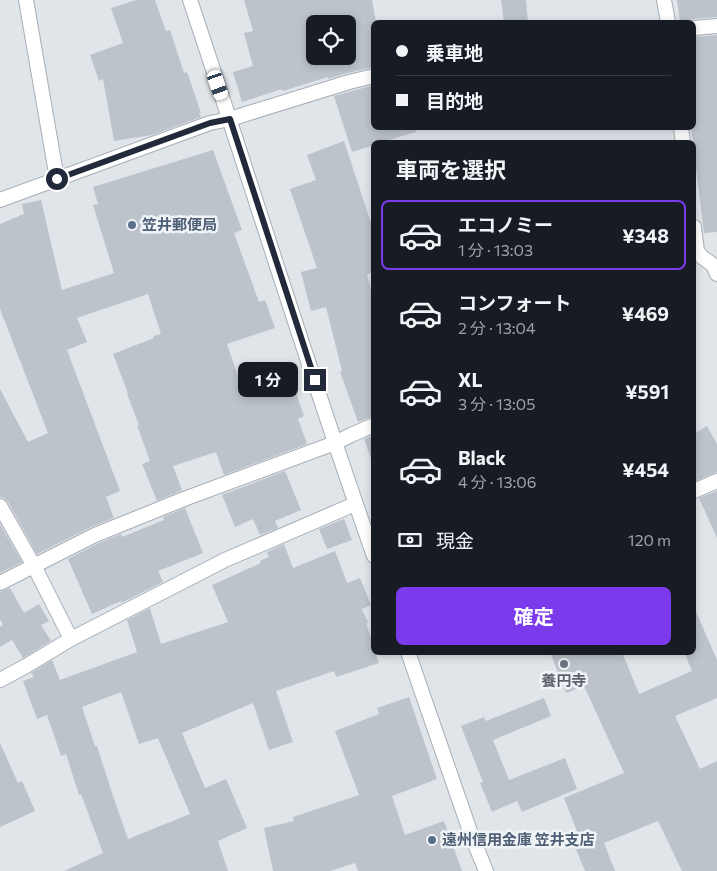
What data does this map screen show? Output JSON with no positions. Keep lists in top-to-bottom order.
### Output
{
  "places": ["笠井郵便局", "養円寺", "遠州信用金庫 笠井支店"],
  "page": {
    "banner": ["乗車地", "目的地"],
    "heading": "車両を選択",
    "list": [
      {
        "name": "エコノミー",
        "note": "1 分 · 13:03",
        "value": "¥348"
      },
      {
        "name": "コンフォート",
        "note": "2 分 · 13:04",
        "value": "¥469"
      },
      {
        "name": "XL",
        "note": "3 分 · 13:05",
        "value": "¥591"
      },
      {
        "name": "Black",
        "note": "4 分 · 13:06",
        "value": "¥454"
      }
    ],
    "bubble": "1 分",
    "pay": ["現金", "120 m"],
    "buttons": "確定"
  }
}
